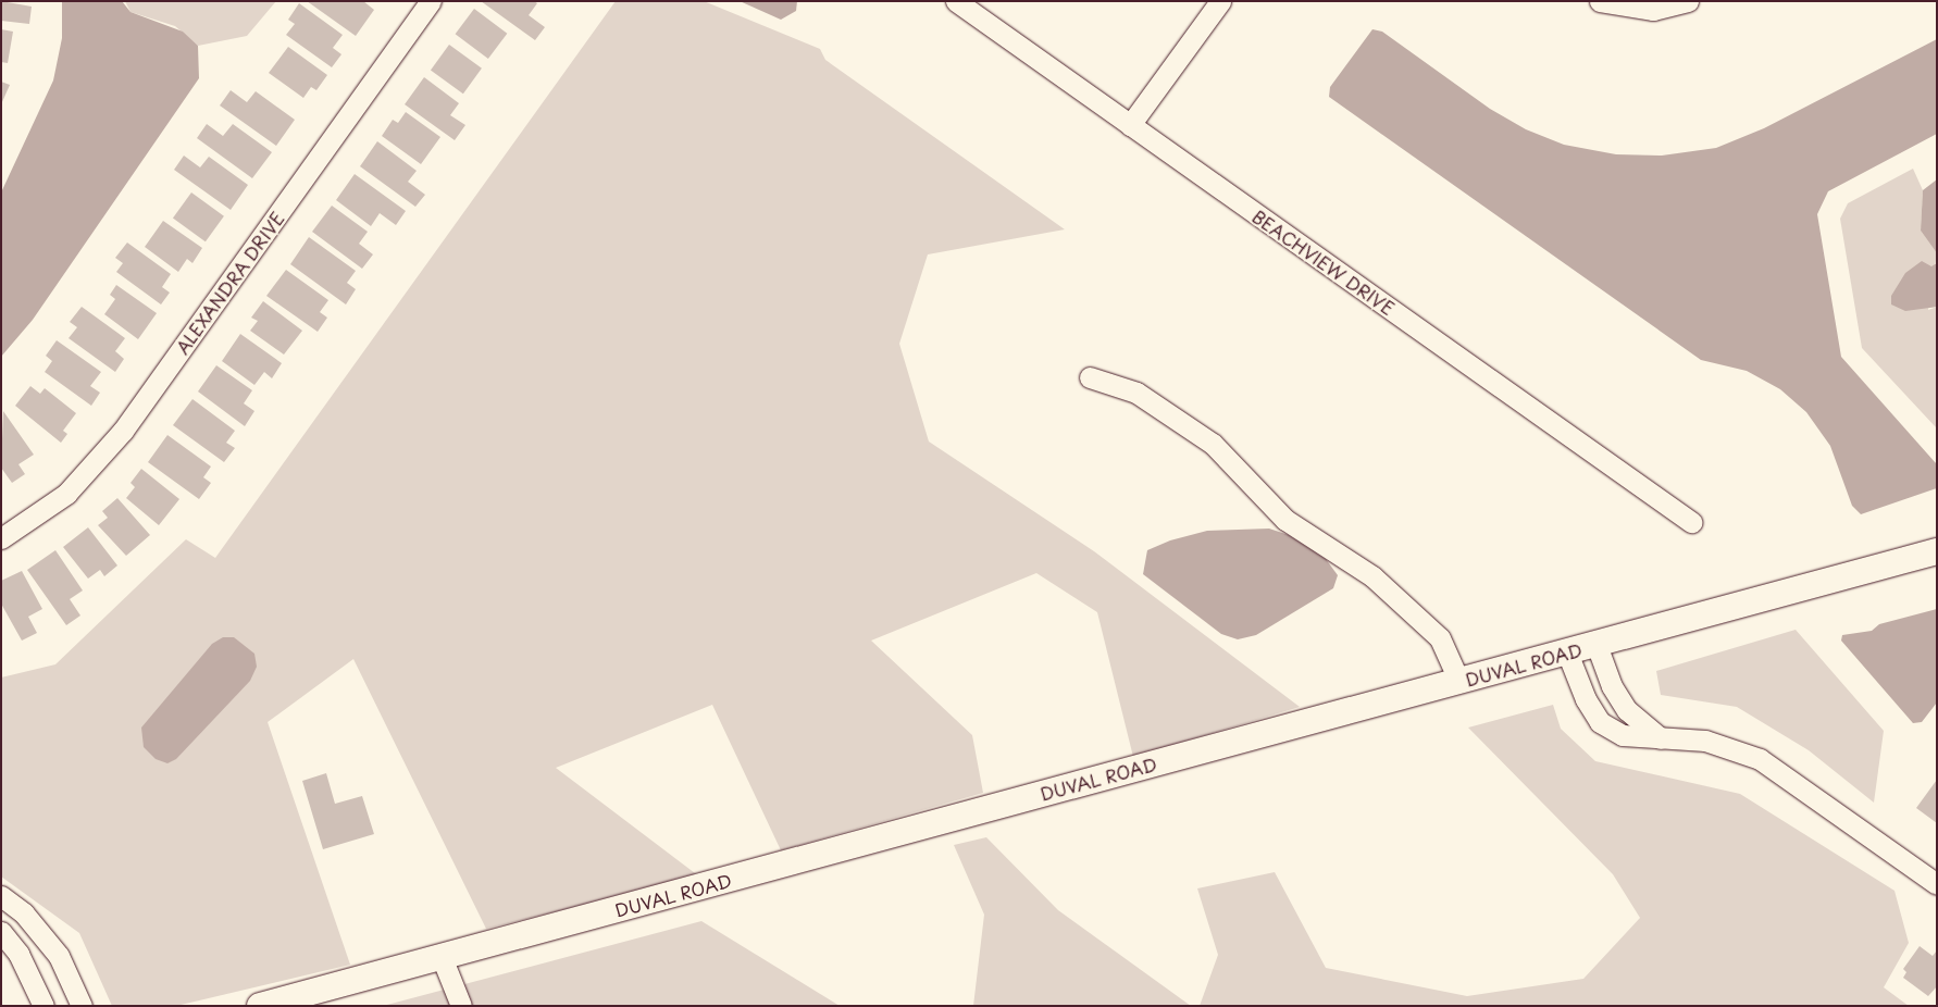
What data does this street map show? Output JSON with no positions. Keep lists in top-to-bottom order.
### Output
{
  "streets": {
    "main road": ["DUVAL ROAD"],
    "street": ["BEACHVIEW DRIVE", "ALEXANDRA DRIVE"]
  }
}
